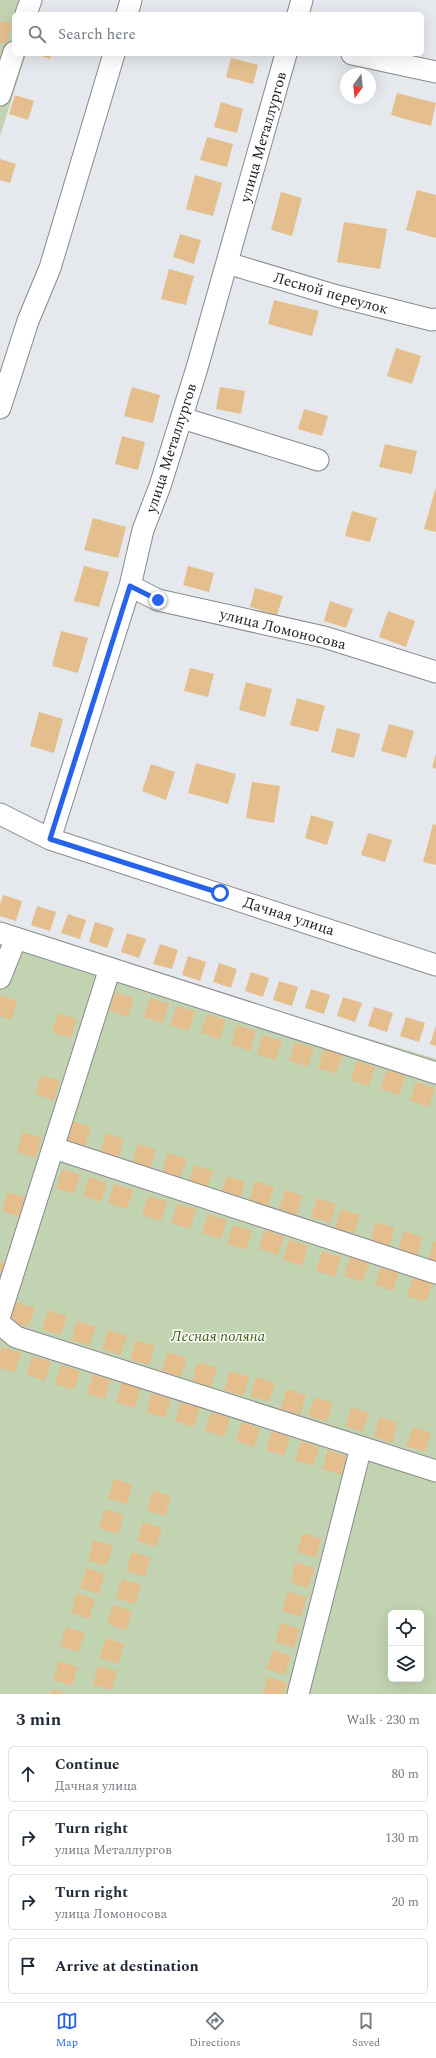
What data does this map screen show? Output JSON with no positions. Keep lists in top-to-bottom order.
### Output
{
  "streets": {
    "street": [
      "улица Металлургов",
      "Лесной переулок",
      "улица Ломоносова",
      "Дачная улица"
    ]
  },
  "crossings": [
    ["улица Металлургов", "Лесной переулок"],
    ["улица Металлургов", "улица Ломоносова"],
    ["улица Металлургов", "Дачная улица"]
  ],
  "parks": ["Лесная поляна"],
  "north": "bottom",
  "page": {
    "search": "Search here",
    "heading": ["3 min", "Walk · 230 m"],
    "list": [
      ["Continue", "Дачная улица", "80 m"],
      ["Turn right", "улица Металлургов", "130 m"],
      ["Turn right", "улица Ломоносова", "20 m"],
      "Arrive at destination"
    ],
    "nav": ["Map", "Directions", "Saved"]
  }
}
